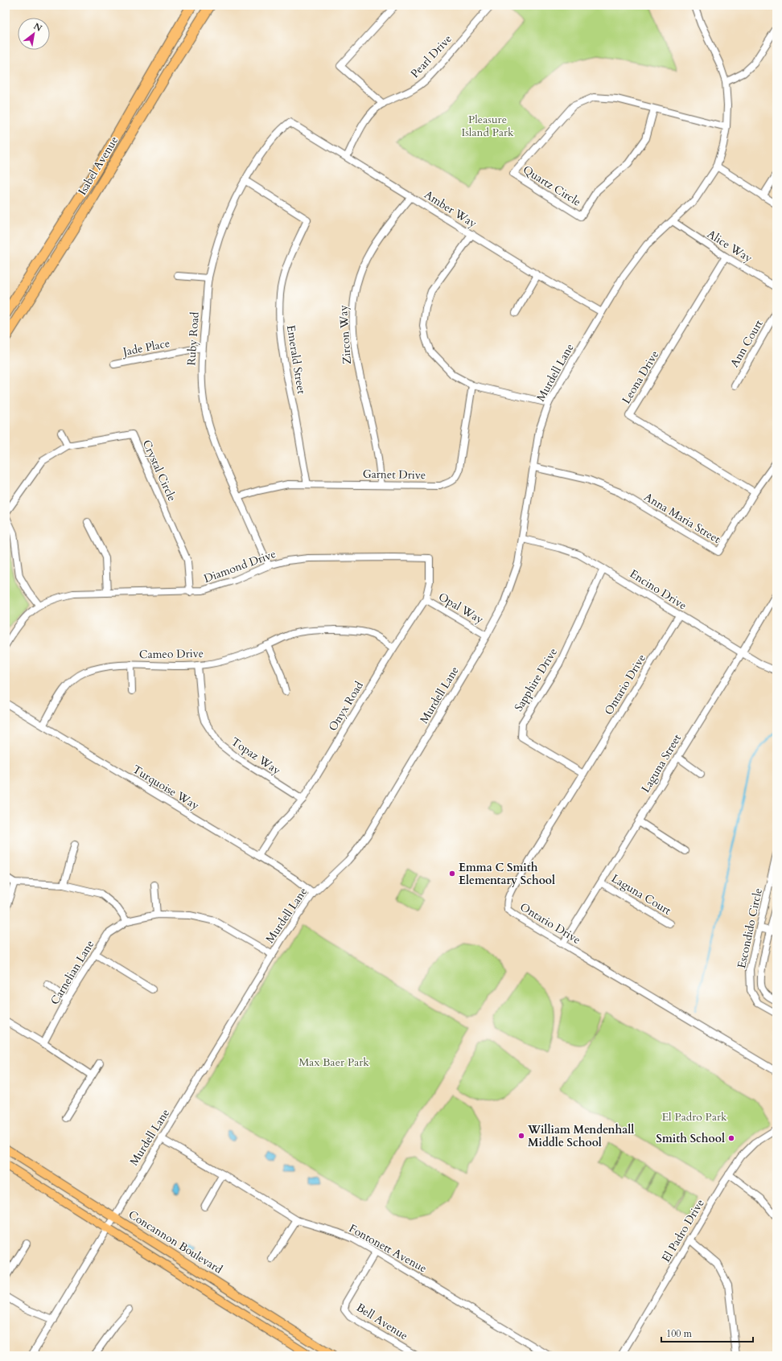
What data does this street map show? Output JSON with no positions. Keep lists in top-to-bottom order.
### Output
{
  "streets": {
    "highway": ["Isabel Avenue"],
    "main road": ["Concannon Boulevard"],
    "street": [
      "Pearl Drive",
      "Quartz Circle",
      "Amber Way",
      "Alice Way",
      "Zircon Way",
      "Ruby Road",
      "Ann Court",
      "Jade Place",
      "Emerald Street",
      "Murdell Lane",
      "Leona Drive",
      "Crystal Circle",
      "Garnet Drive",
      "Anna Maria Street",
      "Diamond Drive",
      "Encino Drive",
      "Opal Way",
      "Cameo Drive",
      "Sapphire Drive",
      "Ontario Drive",
      "Onyx Road",
      "Topaz Way",
      "Laguna Street",
      "Turquoise Way",
      "Laguna Court",
      "Escondido Circle",
      "Carnelian Lane",
      "El Padro Drive",
      "Fontonett Avenue",
      "Bell Avenue"
    ]
  },
  "crossings": [
    ["Pearl Drive", "Amber Way"],
    ["Quartz Circle", "Murdell Lane"],
    ["Amber Way", "Zircon Way"],
    ["Amber Way", "Ruby Road"],
    ["Amber Way", "Murdell Lane"],
    ["Alice Way", "Murdell Lane"],
    ["Alice Way", "Leona Drive"],
    ["Zircon Way", "Garnet Drive"],
    ["Ruby Road", "Jade Place"],
    ["Ruby Road", "Emerald Street"],
    ["Ruby Road", "Garnet Drive"],
    ["Ruby Road", "Diamond Drive"],
    ["Emerald Street", "Garnet Drive"],
    ["Murdell Lane", "Anna Maria Street"],
    ["Murdell Lane", "Encino Drive"],
    ["Murdell Lane", "Opal Way"],
    ["Murdell Lane", "Turquoise Way"],
    ["Murdell Lane", "Concannon Boulevard"],
    ["Murdell Lane", "Fontonett Avenue"],
    ["Leona Drive", "Anna Maria Street"],
    ["Crystal Circle", "Diamond Drive"],
    ["Diamond Drive", "Onyx Road"],
    ["Encino Drive", "Sapphire Drive"],
    ["Encino Drive", "Ontario Drive"],
    ["Encino Drive", "Laguna Street"],
    ["Opal Way", "Onyx Road"],
    ["Cameo Drive", "Onyx Road"],
    ["Cameo Drive", "Topaz Way"],
    ["Cameo Drive", "Turquoise Way"],
    ["Sapphire Drive", "Ontario Drive"],
    ["Ontario Drive", "Laguna Street"],
    ["Onyx Road", "Topaz Way"],
    ["Onyx Road", "Turquoise Way"],
    ["Laguna Street", "Laguna Court"],
    ["Fontonett Avenue", "Bell Avenue"]
  ],
  "parks": ["Pleasure Island Park", "Max Baer Park", "El Padro Park"],
  "places": ["Emma C Smith Elementary School", "William Mendenhall Middle School", "Smith School"],
  "scale_bar": "100 m",
  "north": "top right"
}
